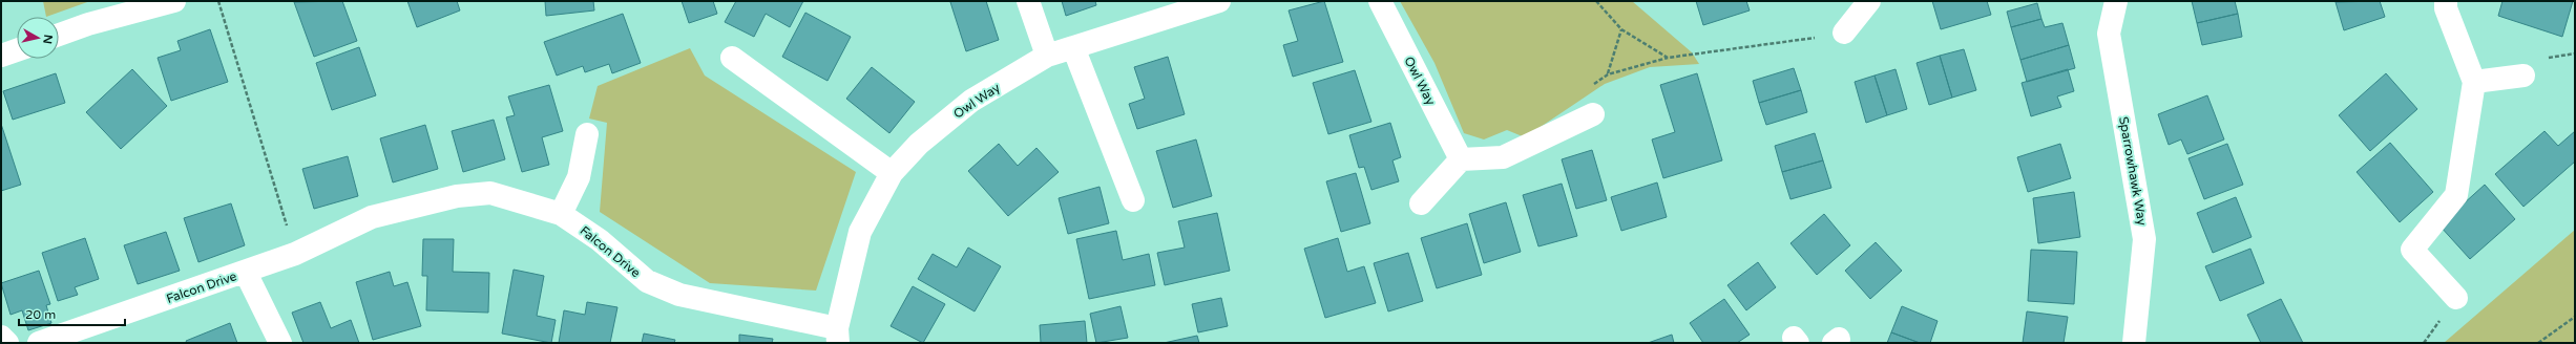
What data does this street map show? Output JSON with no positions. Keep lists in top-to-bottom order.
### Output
{
  "streets": {
    "street": ["Owl Way", "Sparrowhawk Way", "Falcon Drive"]
  },
  "crossings": [
    ["Owl Way", "Falcon Drive"]
  ],
  "scale_bar": "20 m",
  "north": "right"
}
